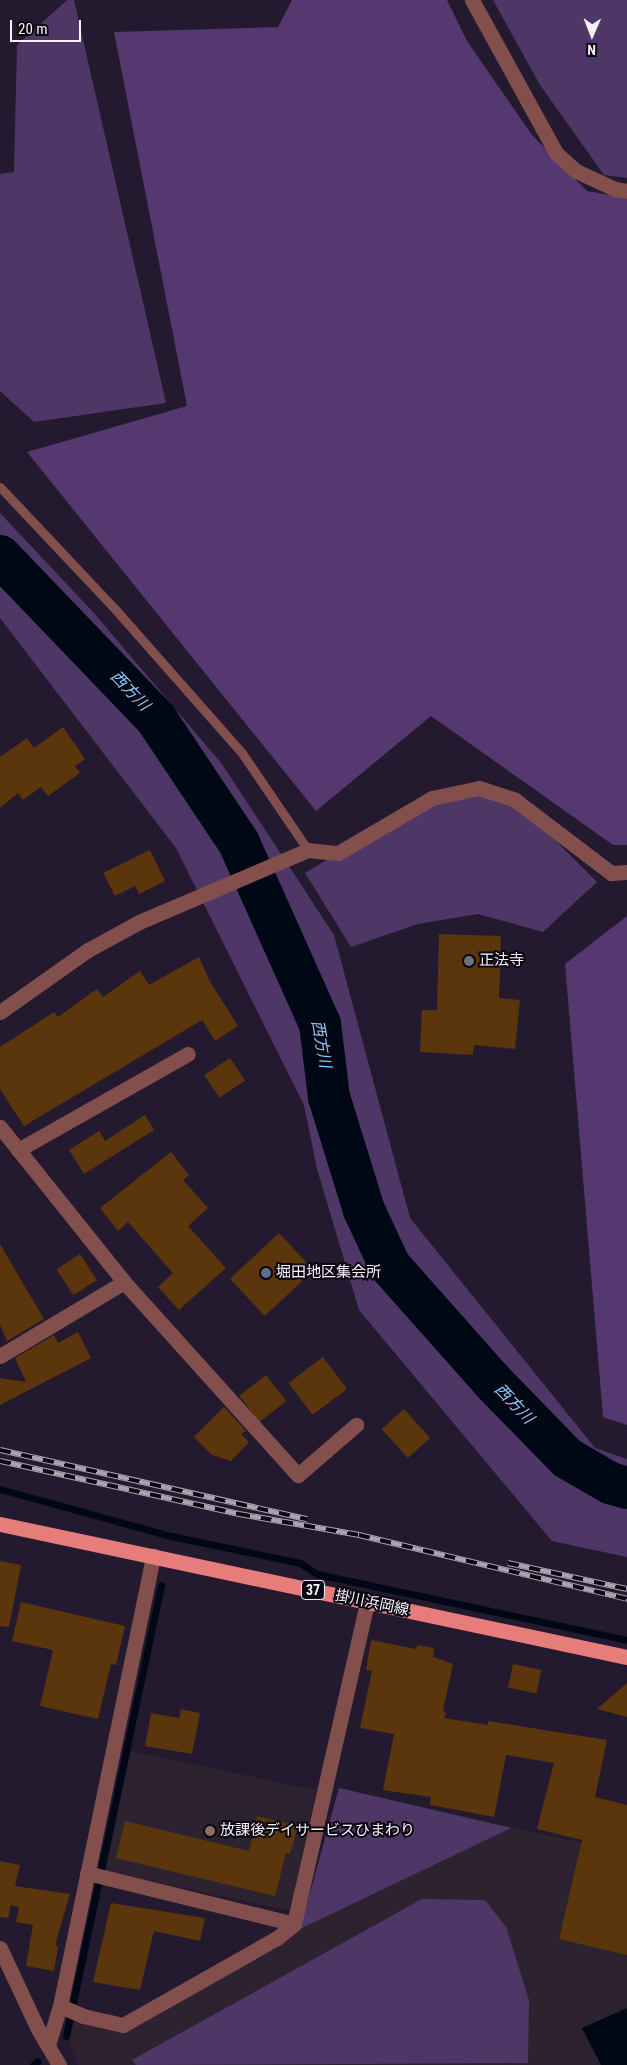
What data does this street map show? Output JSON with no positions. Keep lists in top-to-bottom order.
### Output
{
  "streets": {
    "main road": ["37", "掛川浜岡線"]
  },
  "water": ["西方川"],
  "places": ["正法寺", "堀田地区集会所", "放課後デイサービスひまわり"],
  "scale_bar": "20 m",
  "north": "bottom"
}
